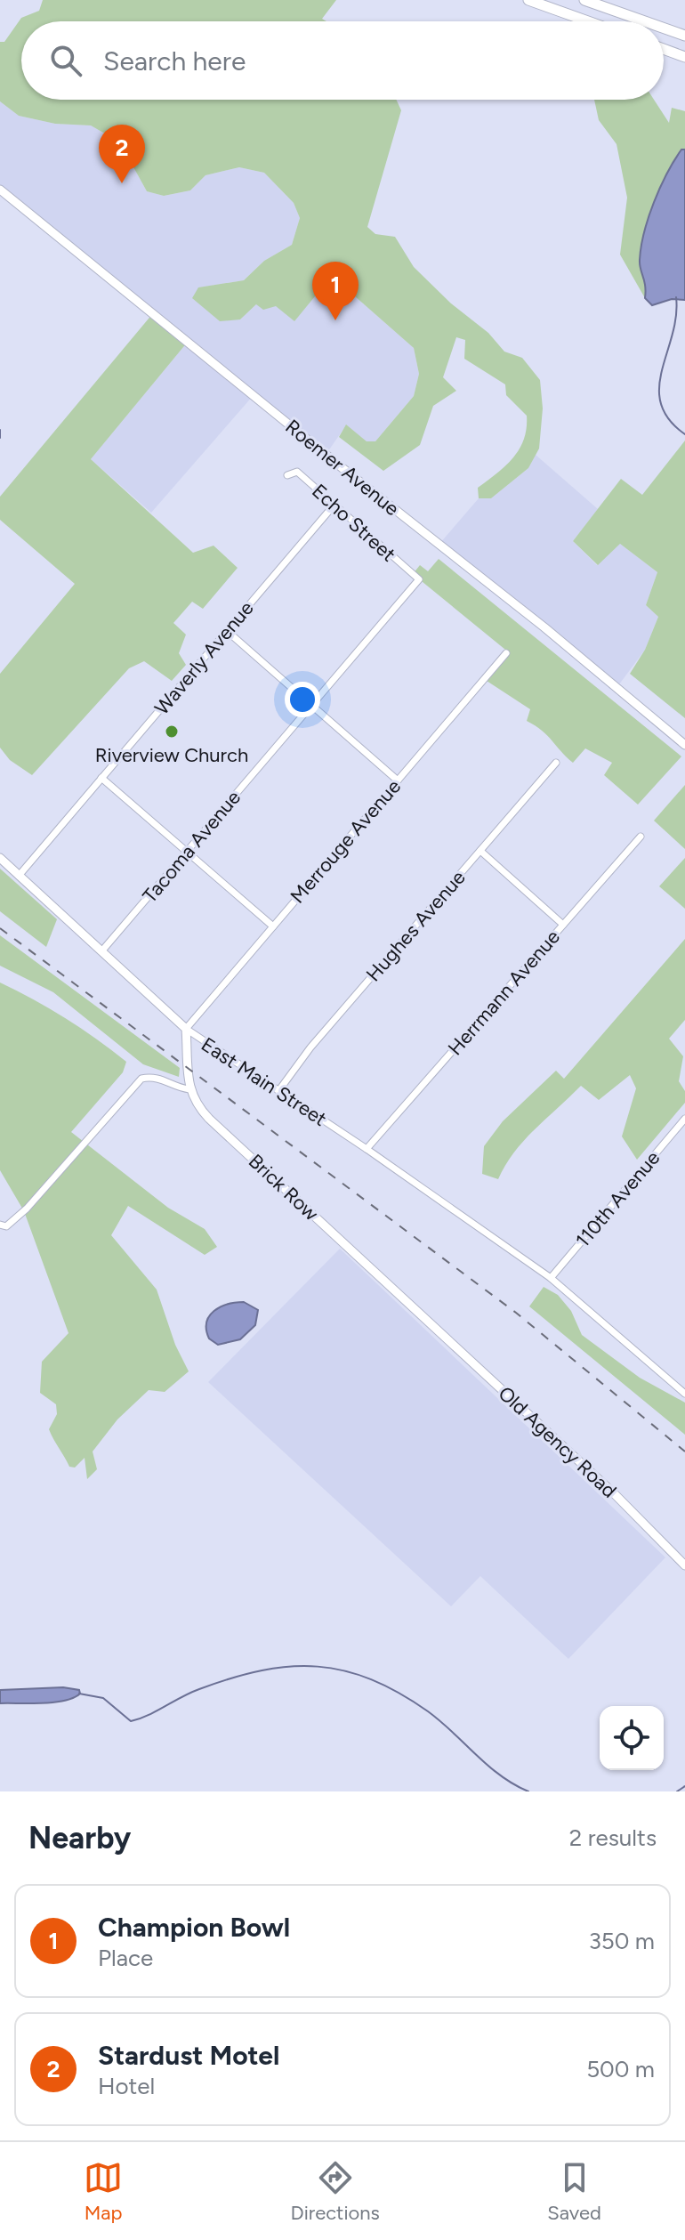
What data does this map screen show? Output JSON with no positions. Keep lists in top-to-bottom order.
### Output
{
  "streets": {
    "street": [
      "Roemer Avenue",
      "Echo Street",
      "Waverly Avenue",
      "Merrouge Avenue",
      "Tacoma Avenue",
      "Hughes Avenue",
      "Herrmann Avenue",
      "East Main Street",
      "Brick Row",
      "110th Avenue",
      "Old Agency Road"
    ]
  },
  "crossings": [
    ["Echo Street", "Waverly Avenue"],
    ["Echo Street", "Tacoma Avenue"],
    ["Waverly Avenue", "East Main Street"],
    ["Merrouge Avenue", "East Main Street"],
    ["Tacoma Avenue", "East Main Street"],
    ["Hughes Avenue", "East Main Street"],
    ["Herrmann Avenue", "East Main Street"],
    ["East Main Street", "110th Avenue"],
    ["Brick Row", "Old Agency Road"]
  ],
  "places": ["Riverview Church"],
  "page": {
    "search": "Search here",
    "pins": ["2", "1"],
    "heading": ["Nearby", "2 results"],
    "list": [
      {
        "mark": "1",
        "name": "Champion Bowl",
        "note": "Place",
        "value": "350 m"
      },
      {
        "mark": "2",
        "name": "Stardust Motel",
        "note": "Hotel",
        "value": "500 m"
      }
    ],
    "nav": ["Map", "Directions", "Saved"]
  }
}
